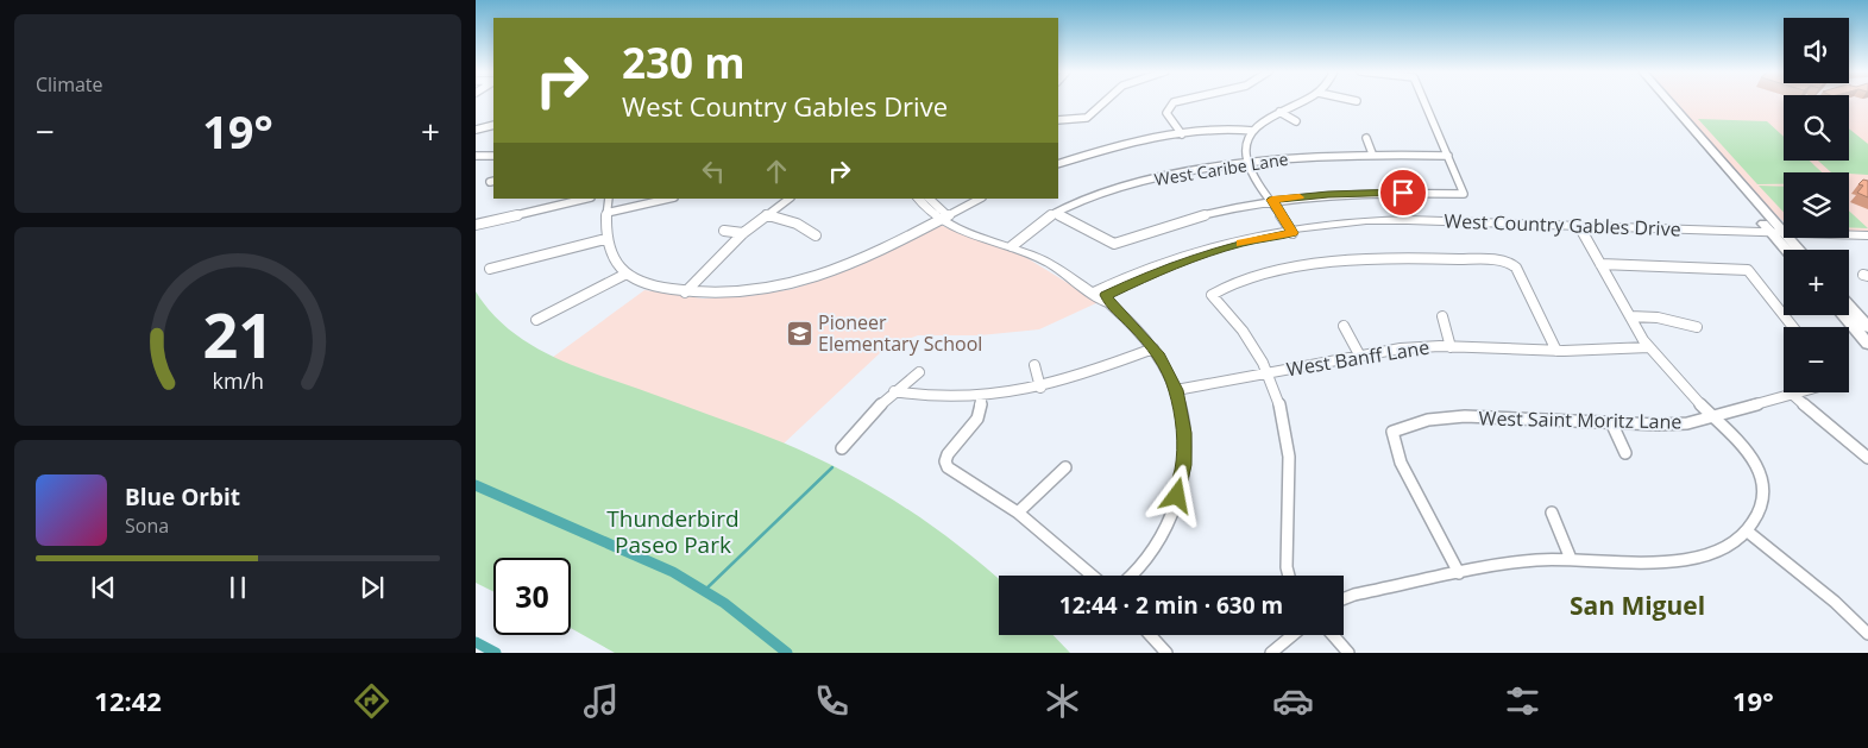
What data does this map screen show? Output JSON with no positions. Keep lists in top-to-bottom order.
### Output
{
  "streets": {
    "street": [
      "West Caribe Lane",
      "West Country Gables Drive",
      "West Banff Lane",
      "West Saint Moritz Lane"
    ]
  },
  "districts": ["San Miguel"],
  "parks": ["Thunderbird Paseo Park"],
  "places": {
    "school or university": ["Pioneer Elementary School"]
  },
  "page": {
    "tile": "Climate",
    "map_buttons": ["+", "−"],
    "turn": ["230 m", "West Country Gables Drive"],
    "heat": ["−", "19°", "+"],
    "song": ["Blue Orbit", "Sona"],
    "limit": "30",
    "trip": "12:44 · 2 min · 630 m",
    "tabs": ["12:42", "19°"],
    "gauge": ["21", "km/h"]
  }
}
